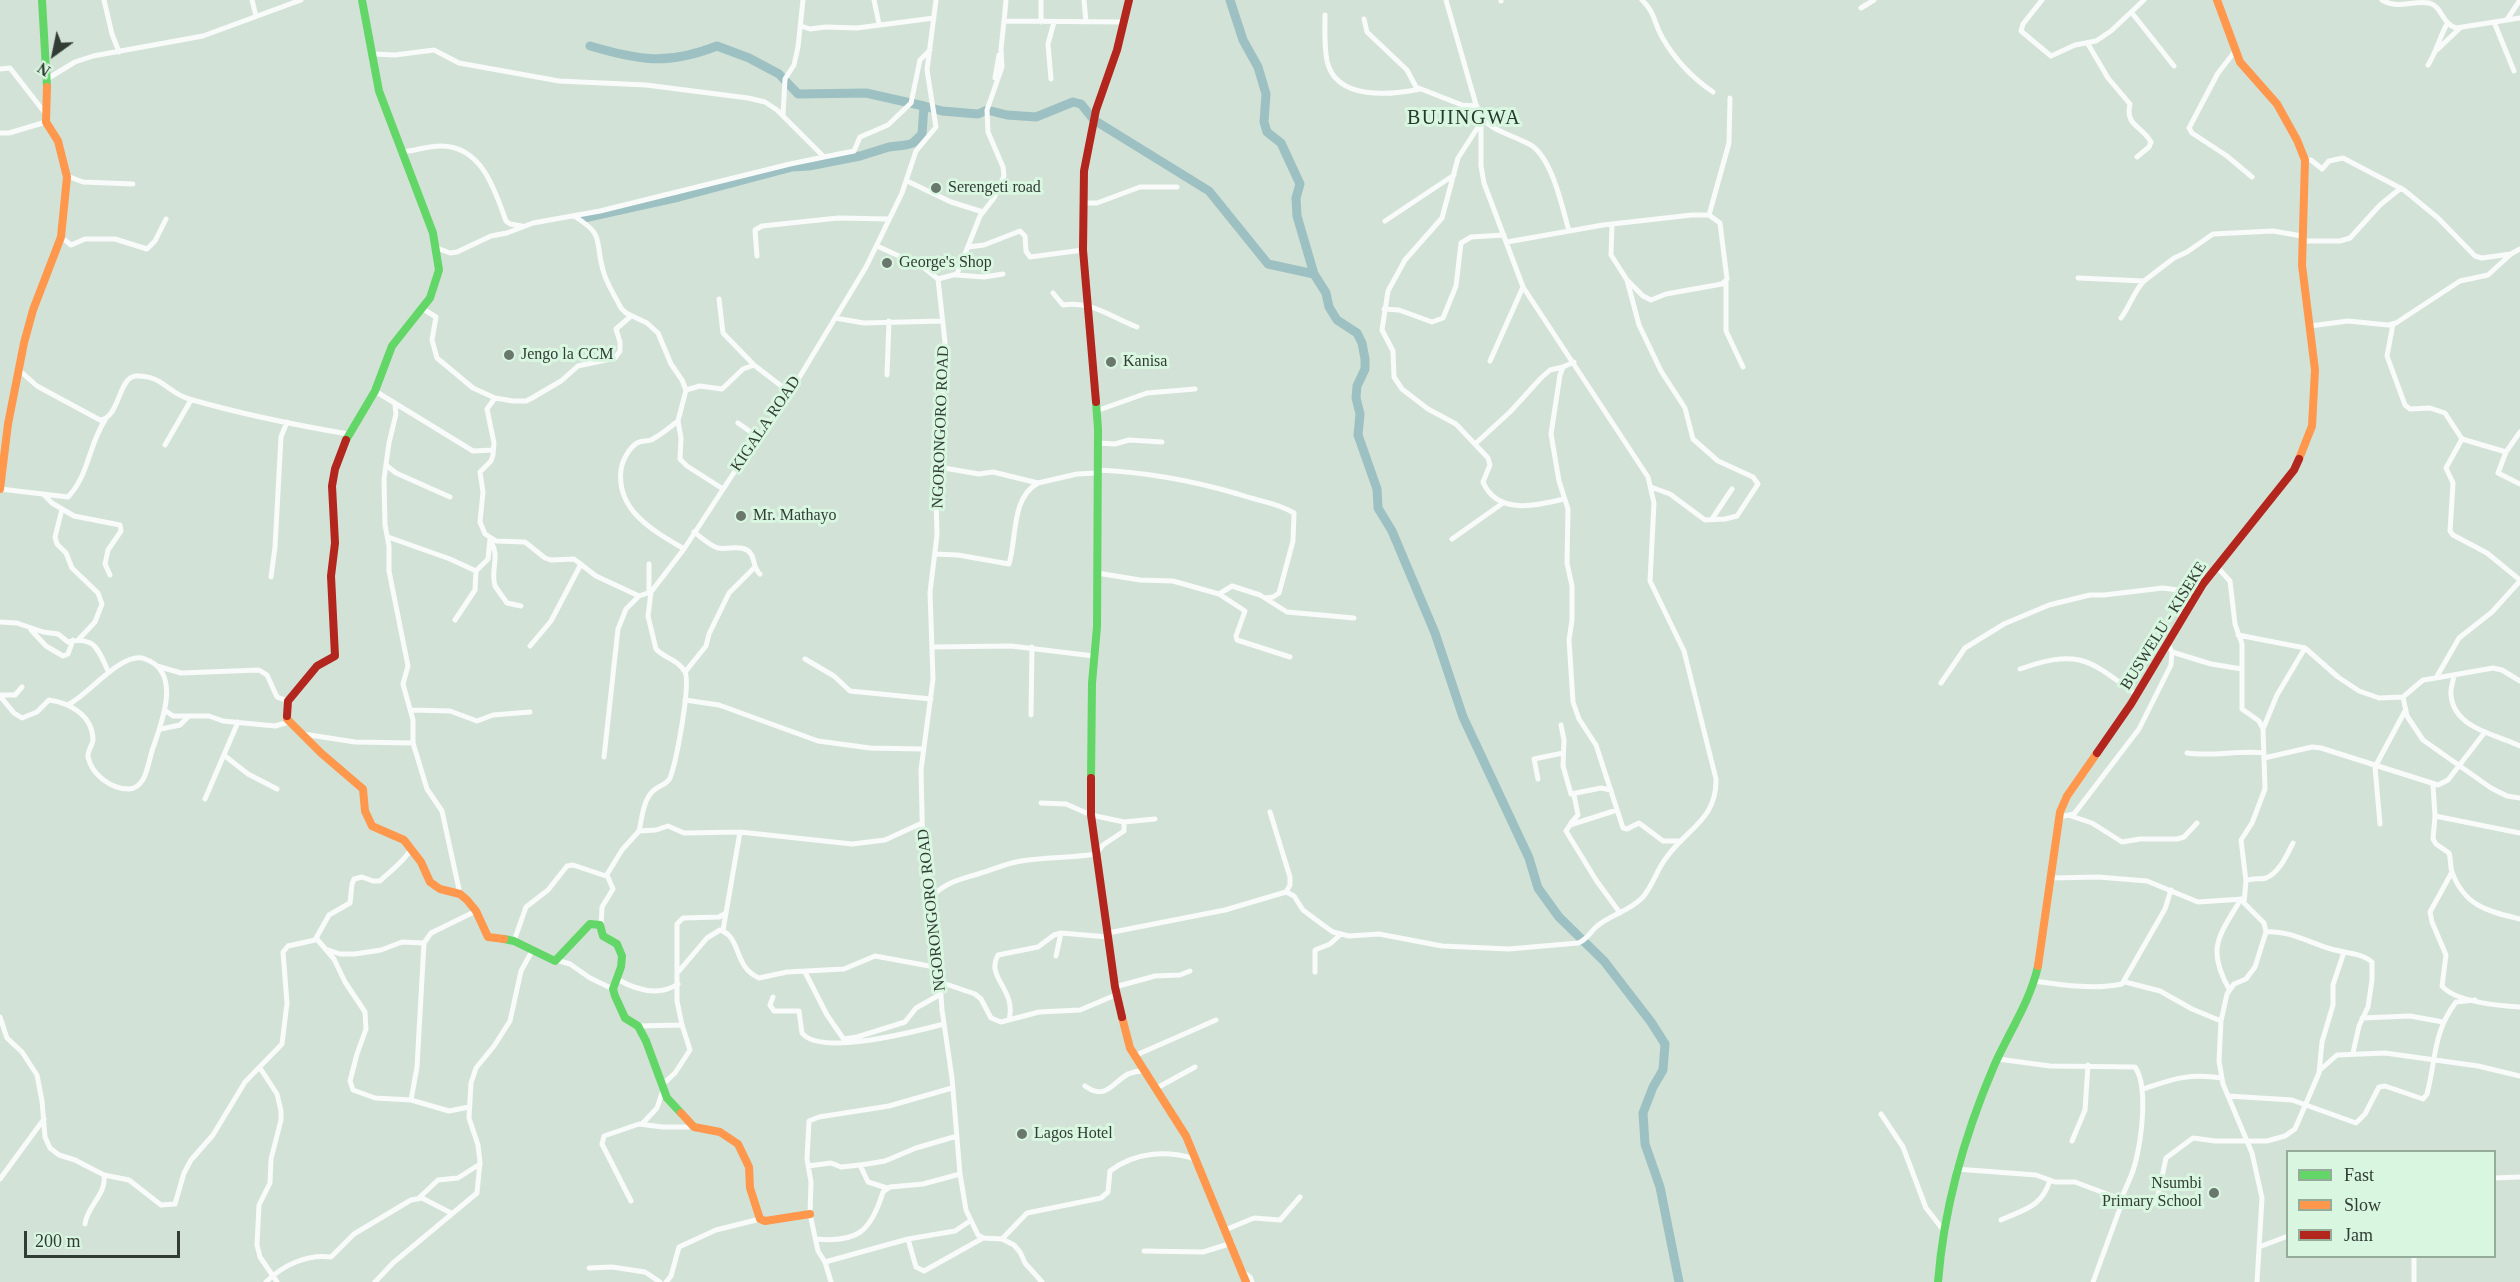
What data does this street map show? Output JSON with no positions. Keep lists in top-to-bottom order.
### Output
{
  "streets": {
    "street": ["KIGALA ROAD", "NGORONGORO ROAD", "BUSWELU - KISEKE"]
  },
  "districts": ["BUJINGWA"],
  "places": [
    "Serengeti road",
    "George's Shop",
    "Jengo la CCM",
    "Kanisa",
    "Mr. Mathayo",
    "Lagos Hotel",
    "Nsumbi Primary School"
  ],
  "legend": ["Fast", "Slow", "Jam"],
  "scale_bar": "200 m",
  "north": "bottom left"
}
